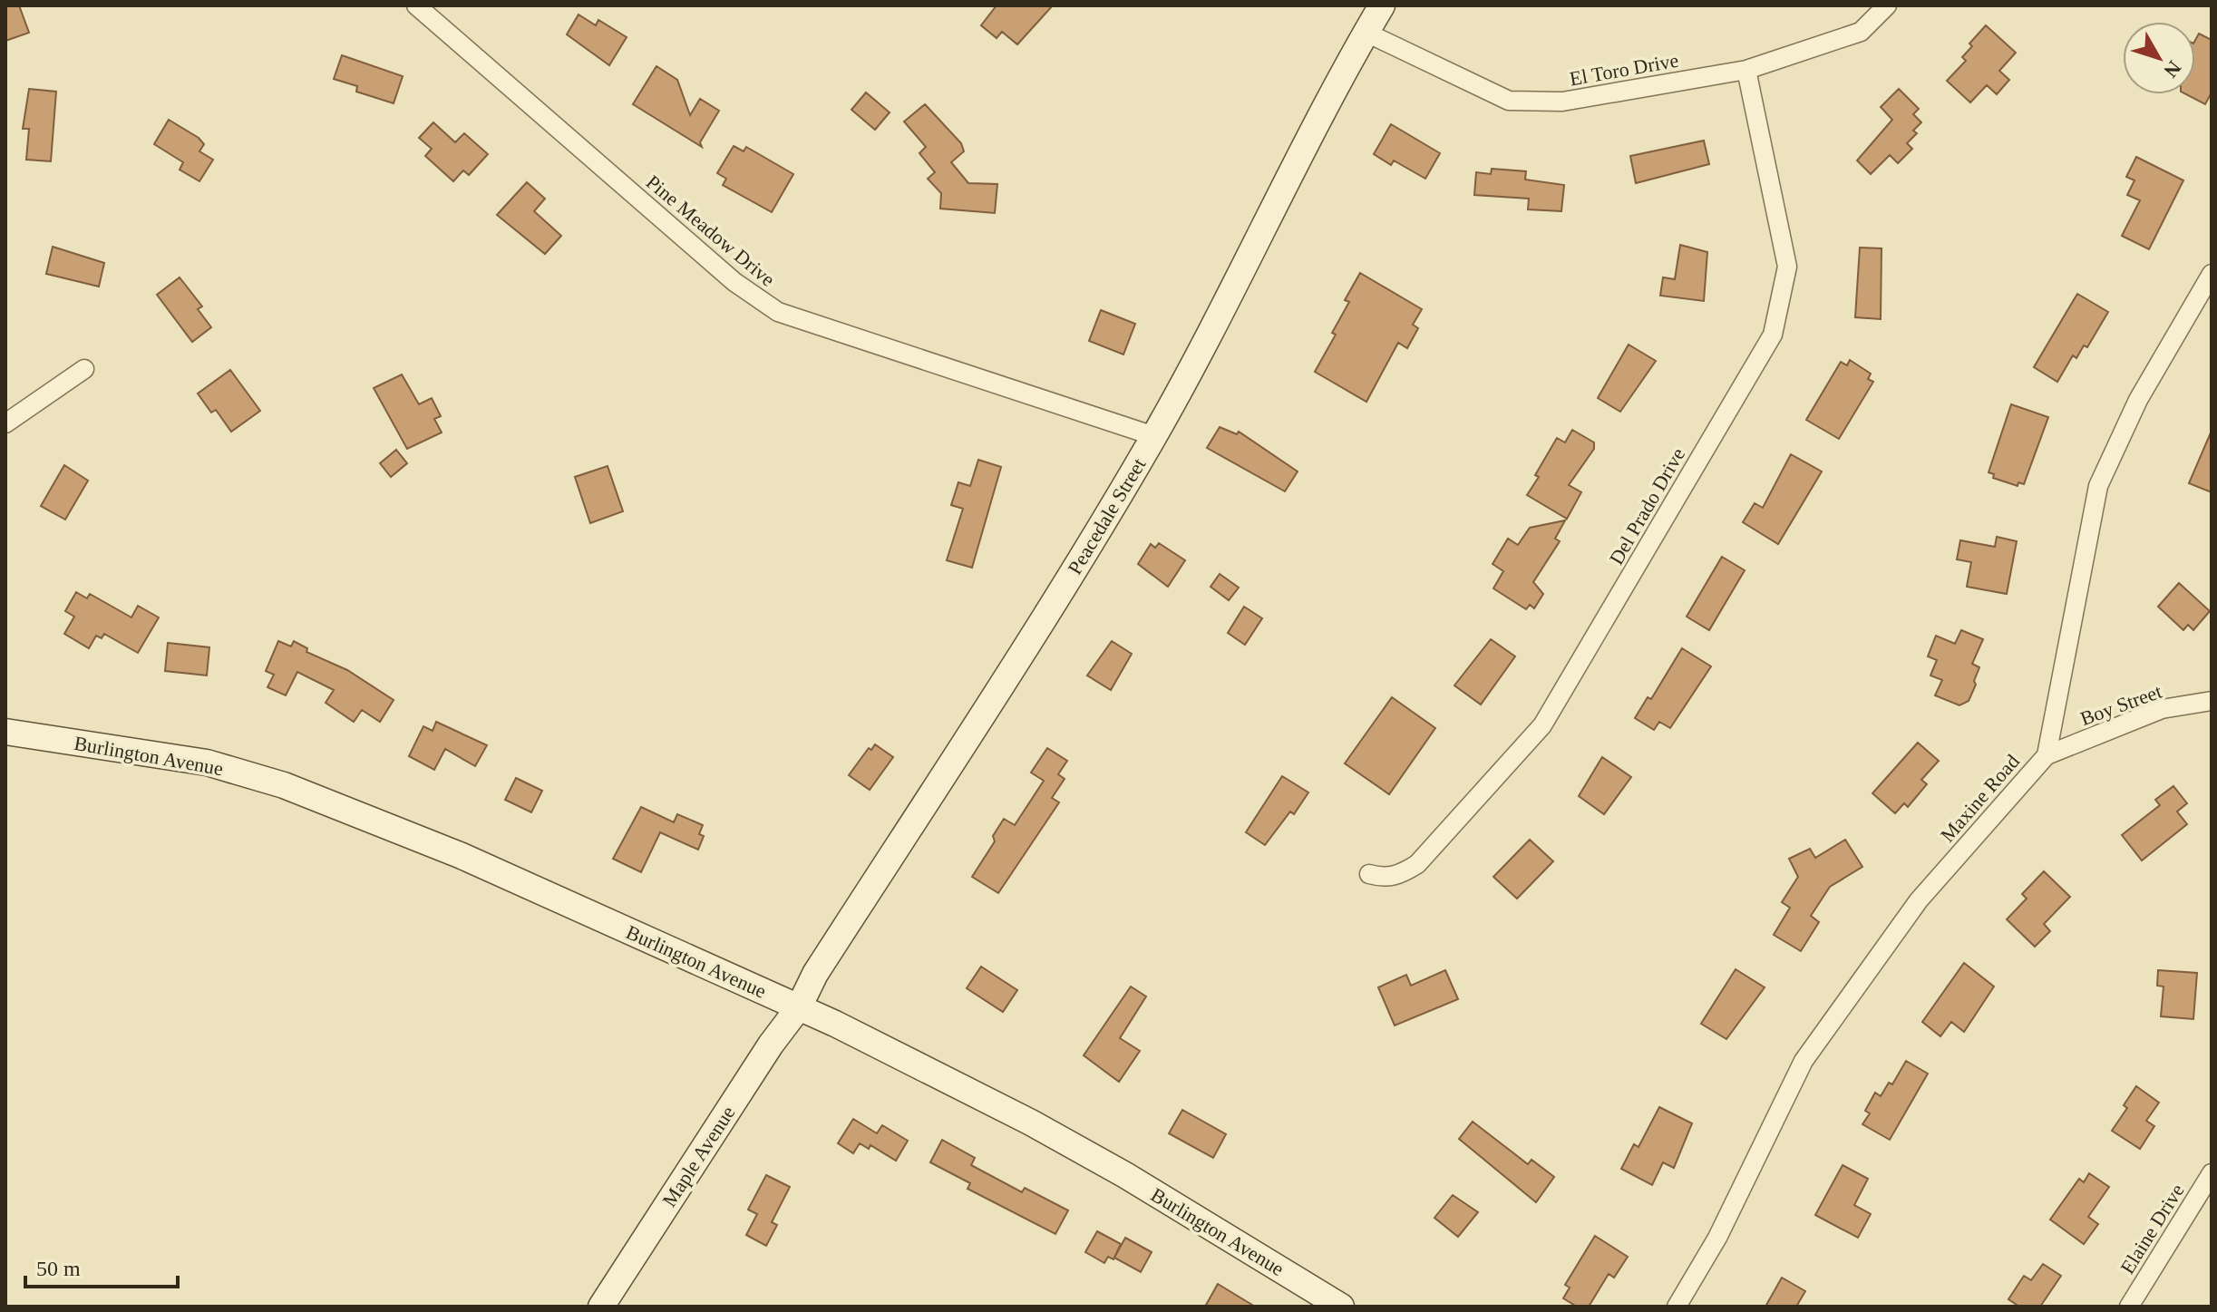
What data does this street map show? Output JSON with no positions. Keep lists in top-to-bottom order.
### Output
{
  "streets": {
    "main road": ["Peacedale Street", "Burlington Avenue", "Maple Avenue"],
    "street": [
      "El Toro Drive",
      "Pine Meadow Drive",
      "Del Prado Drive",
      "Boy Street",
      "Maxine Road",
      "Elaine Drive"
    ]
  },
  "crossings": [
    ["El Toro Drive", "Del Prado Drive"],
    ["El Toro Drive", "Peacedale Street"],
    ["Pine Meadow Drive", "Peacedale Street"],
    ["Peacedale Street", "Burlington Avenue"],
    ["Peacedale Street", "Maple Avenue"],
    ["Boy Street", "Maxine Road"],
    ["Burlington Avenue", "Maple Avenue"]
  ],
  "scale_bar": "50 m",
  "north": "bottom right"
}
